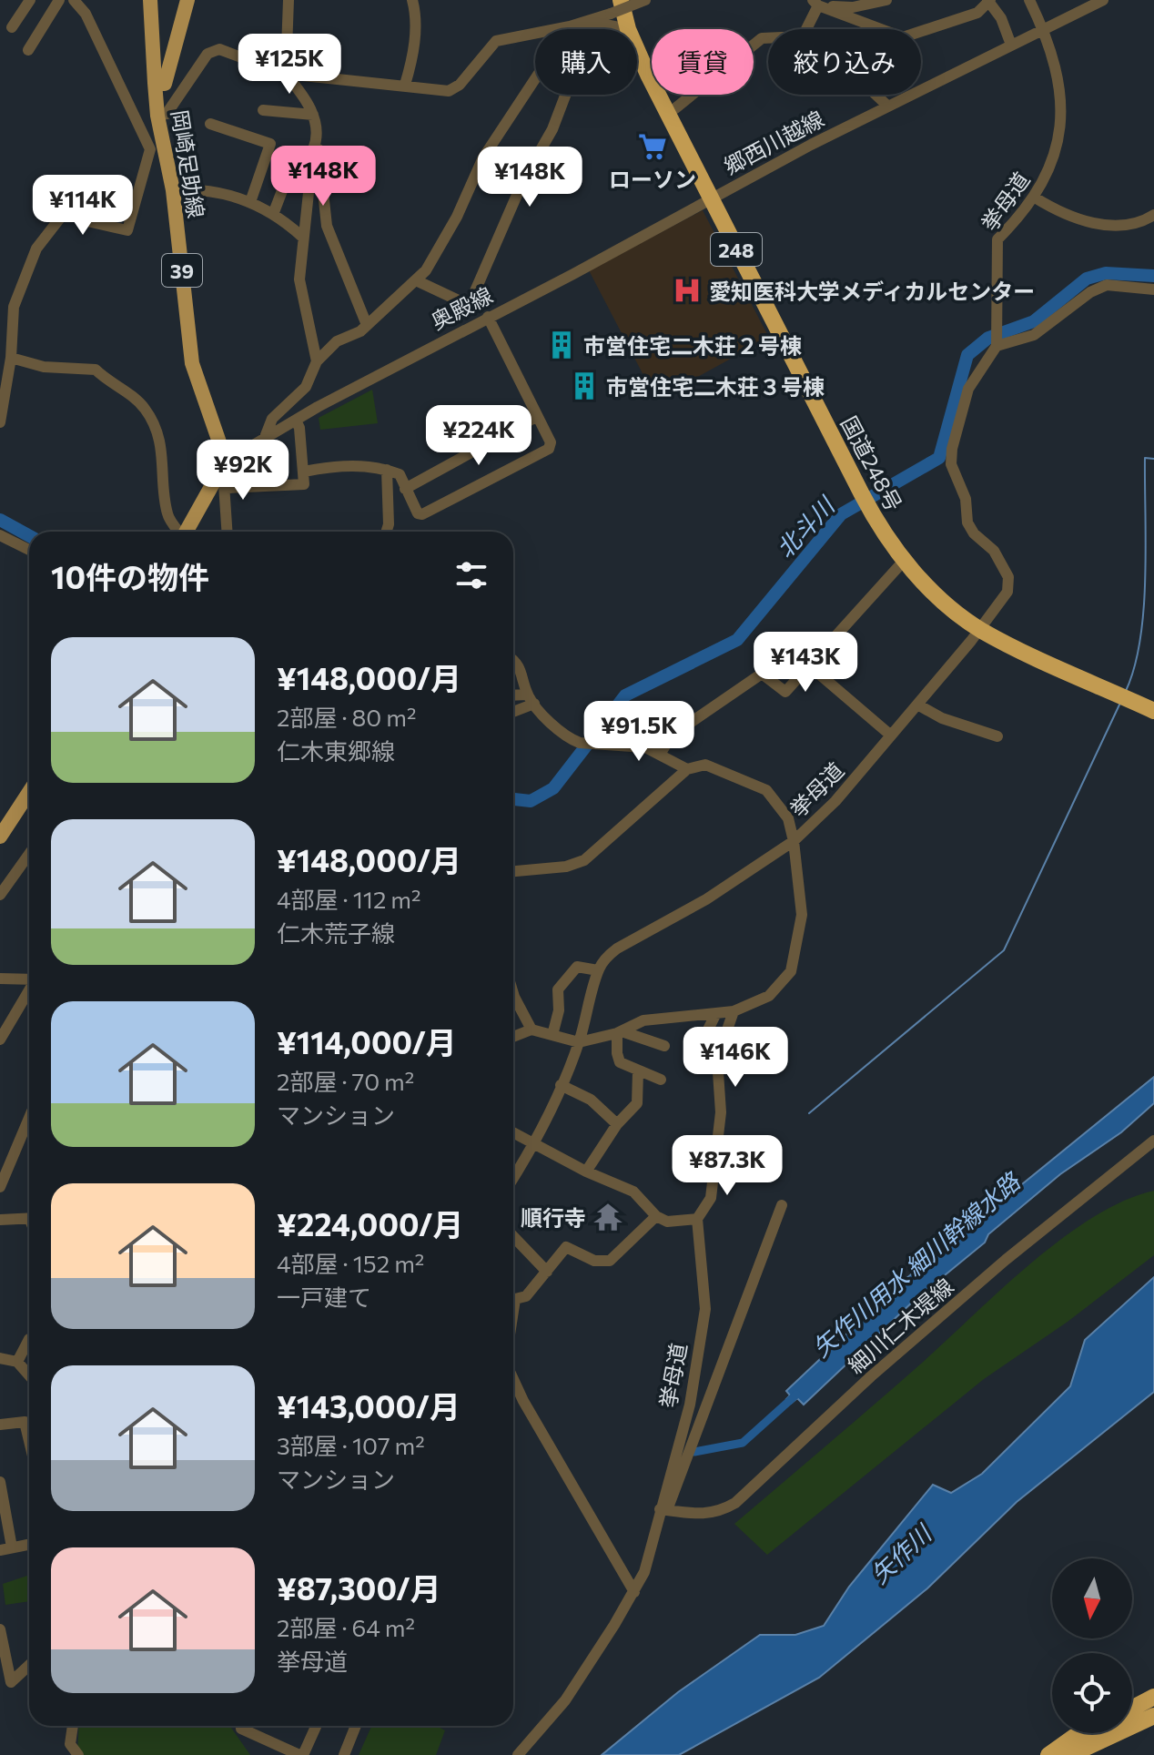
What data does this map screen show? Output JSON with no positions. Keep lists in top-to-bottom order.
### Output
{
  "streets": {
    "highway": ["248", "国道248号"],
    "main road": ["岡崎足助線", "39"],
    "street": [
      "郷西川越線",
      "挙母道",
      "奥殿線",
      "細川仁木堤線"
    ]
  },
  "crossings": [
    ["郷西川越線", "挙母道"],
    ["郷西川越線", "奥殿線"],
    ["郷西川越線", "国道248号"],
    ["岡崎足助線", "奥殿線"],
    ["挙母道", "国道248号"],
    ["挙母道", "細川仁木堤線"],
    ["奥殿線", "国道248号"]
  ],
  "water": ["北斗川", "矢作川用水 細川幹線水路", "矢作川"],
  "places": {
    "supermarket": ["ローソン"],
    "hospital": ["愛知医科大学メディカルセンター"],
    "building": ["市営住宅二木荘２号棟", "市営住宅二木荘３号棟"],
    "temple": ["順行寺"]
  },
  "north": "bottom",
  "page": {
    "chip": ["購入", "賃貸", "絞り込み"],
    "price": [
      "¥125K",
      "¥148K",
      "¥148K",
      "¥114K",
      "¥224K",
      "¥92K",
      "¥143K",
      "¥91.5K",
      "¥146K",
      "¥87.3K"
    ],
    "heading": "10件の物件",
    "list": [
      {
        "name": "¥148,000/月",
        "note": "2部屋 · 80 m² · 仁木東郷線"
      },
      {
        "name": "¥148,000/月",
        "note": "4部屋 · 112 m² · 仁木荒子線"
      },
      {
        "name": "¥114,000/月",
        "note": "2部屋 · 70 m² · マンション"
      },
      {
        "name": "¥224,000/月",
        "note": "4部屋 · 152 m² · 一戸建て"
      },
      {
        "name": "¥143,000/月",
        "note": "3部屋 · 107 m² · マンション"
      },
      {
        "name": "¥87,300/月",
        "note": "2部屋 · 64 m² · 挙母道"
      }
    ]
  }
}
